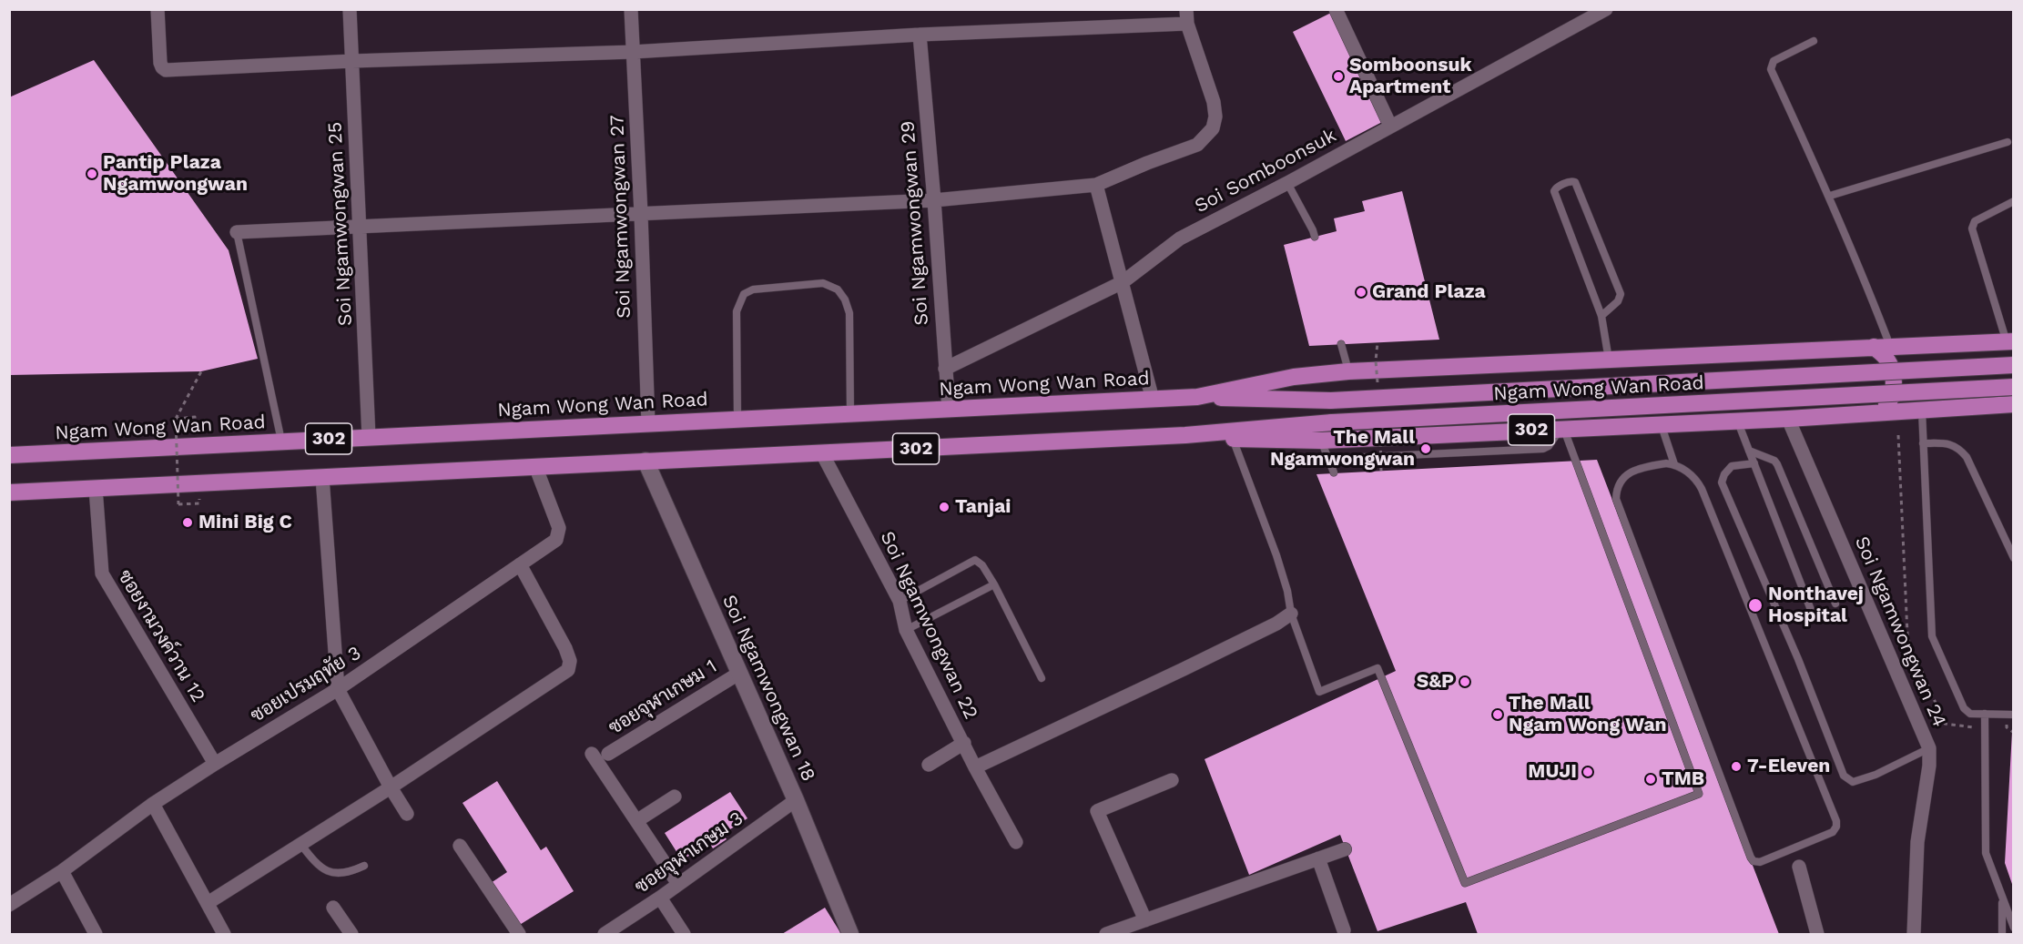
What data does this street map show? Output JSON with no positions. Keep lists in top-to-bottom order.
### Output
{
  "streets": {
    "main road": ["Ngam Wong Wan Road", "302"],
    "street": [
      "Soi Somboonsuk",
      "Soi Ngamwongwan 27",
      "Soi Ngamwongwan 29",
      "Soi Ngamwongwan 25",
      "Soi Ngamwongwan 22",
      "Soi Ngamwongwan 24",
      "ซอยงามวงค์วาน 12",
      "ซอยเปรมฤทัย 3",
      "Soi Ngamwongwan 18",
      "ซอยจุฬาเกษม 1",
      "ซอยจุฬาเกษม 3"
    ]
  },
  "crossings": [
    ["Soi Somboonsuk", "Soi Ngamwongwan 29"],
    ["Soi Ngamwongwan 27", "Ngam Wong Wan Road"],
    ["Soi Ngamwongwan 29", "Ngam Wong Wan Road"],
    ["Soi Ngamwongwan 25", "Ngam Wong Wan Road"],
    ["Ngam Wong Wan Road", "Soi Ngamwongwan 22"],
    ["Ngam Wong Wan Road", "Soi Ngamwongwan 24"],
    ["Ngam Wong Wan Road", "ซอยงามวงค์วาน 12"],
    ["Ngam Wong Wan Road", "ซอยเปรมฤทัย 3"],
    ["Ngam Wong Wan Road", "Soi Ngamwongwan 18"],
    ["ซอยงามวงค์วาน 12", "ซอยเปรมฤทัย 3"],
    ["Soi Ngamwongwan 18", "ซอยจุฬาเกษม 1"],
    ["Soi Ngamwongwan 18", "ซอยจุฬาเกษม 3"]
  ],
  "places": [
    "Somboonsuk Apartment",
    "Pantip Plaza Ngamwongwan",
    "Grand Plaza",
    "The Mall Ngamwongwan",
    "Tanjai",
    "Mini Big C",
    "Nonthavej Hospital",
    "S&P",
    "The Mall Ngam Wong Wan",
    "7-Eleven",
    "MUJI",
    "TMB"
  ]
}
